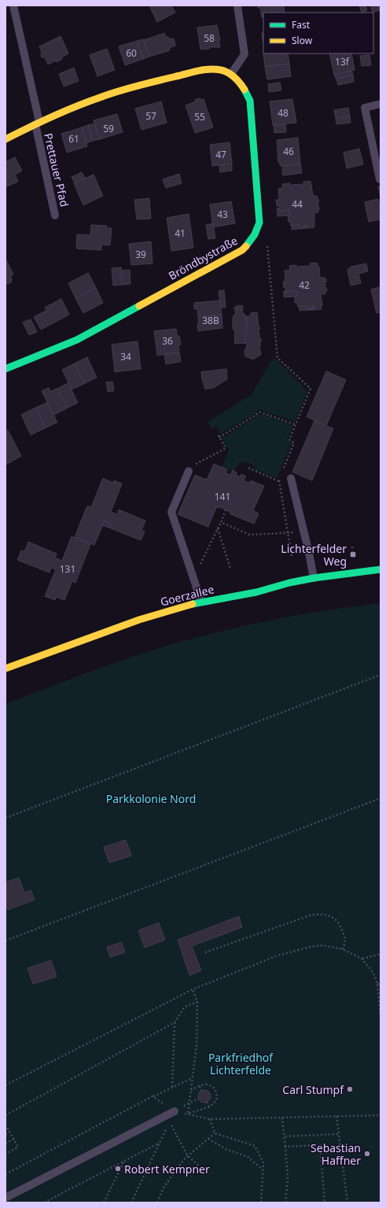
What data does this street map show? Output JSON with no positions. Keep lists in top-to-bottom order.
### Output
{
  "streets": {
    "street": ["Prettauer Pfad", "Bröndbystraße", "Goerzallee"]
  },
  "parks": ["Parkkolonie Nord", "Parkfriedhof Lichterfelde"],
  "places": {
    "transit": ["Lichterfelder Weg"],
    "other": ["Carl Stumpf", "Sebastian Haffner", "Robert Kempner"]
  },
  "house_numbers": [
    "58",
    "60",
    "13f",
    "48",
    "57",
    "55",
    "59",
    "61",
    "46",
    "47",
    "44",
    "43",
    "41",
    "39",
    "42",
    "38B",
    "36",
    "34",
    "141",
    "131"
  ],
  "legend": ["Fast", "Slow"]
}
